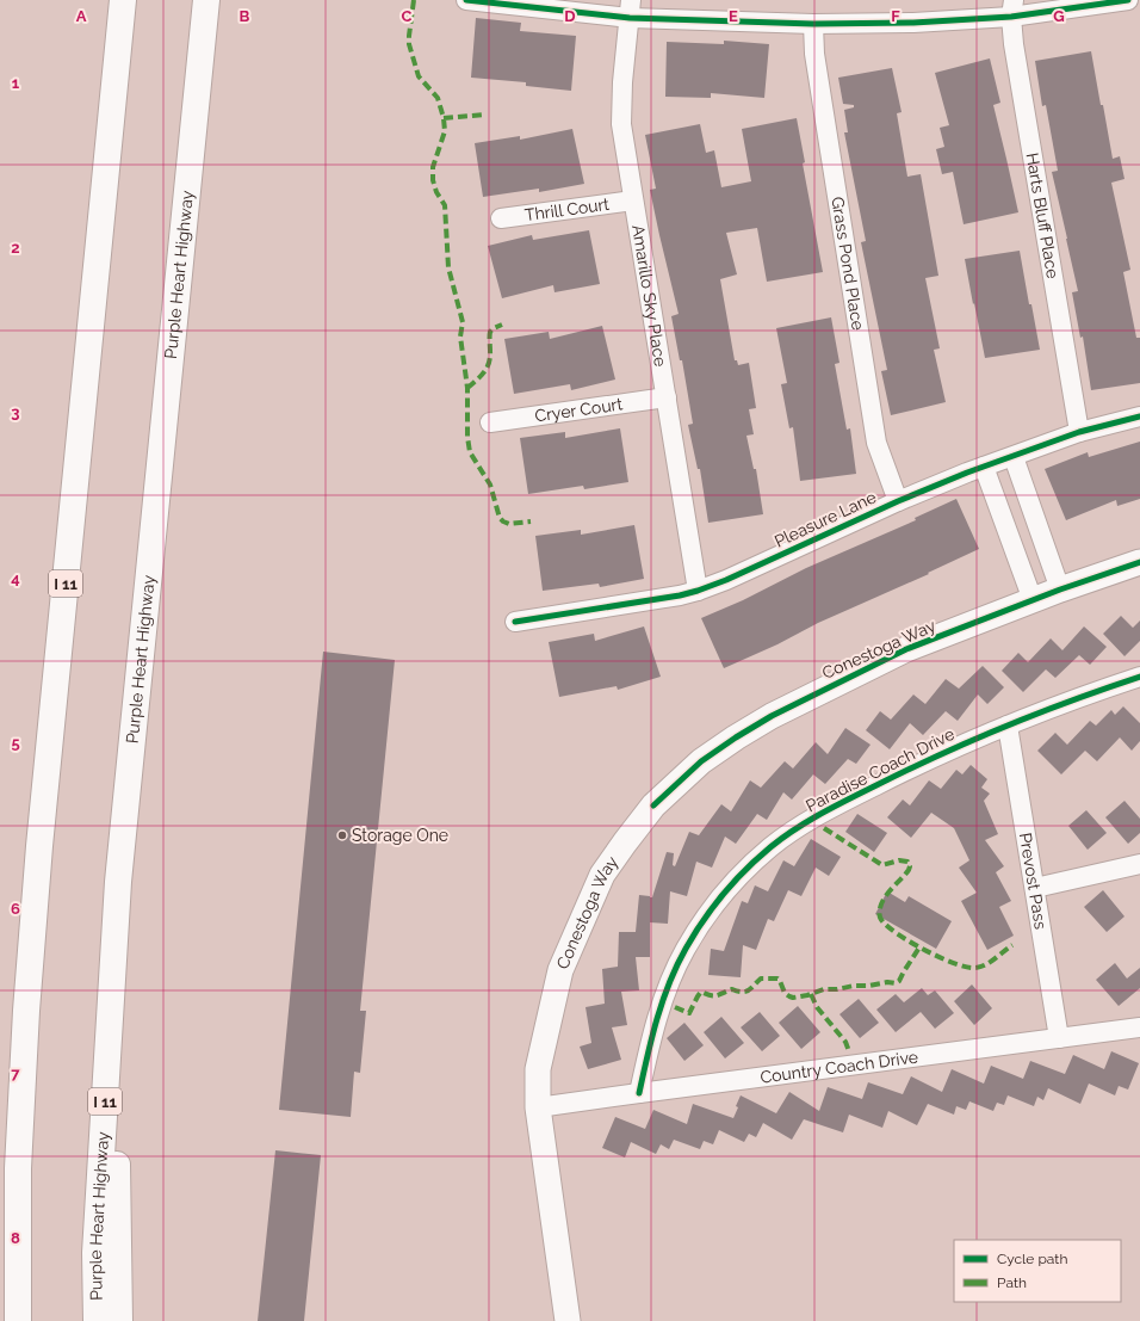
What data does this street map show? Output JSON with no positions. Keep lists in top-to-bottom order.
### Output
{
  "streets": {
    "highway": ["Purple Heart Highway", "I 11"],
    "street": [
      "Thrill Court",
      "Harts Bluff Place",
      "Grass Pond Place",
      "Amarillo Sky Place",
      "Cryer Court",
      "Pleasure Lane",
      "Conestoga Way",
      "Paradise Coach Drive",
      "Prevost Pass",
      "Country Coach Drive"
    ]
  },
  "crossings": [
    ["Thrill Court", "Amarillo Sky Place"],
    ["Harts Bluff Place", "Pleasure Lane"],
    ["Grass Pond Place", "Pleasure Lane"],
    ["Amarillo Sky Place", "Cryer Court"],
    ["Amarillo Sky Place", "Pleasure Lane"],
    ["Conestoga Way", "Country Coach Drive"],
    ["Paradise Coach Drive", "Prevost Pass"],
    ["Paradise Coach Drive", "Country Coach Drive"],
    ["Prevost Pass", "Country Coach Drive"]
  ],
  "places": ["Storage One"],
  "legend": ["Cycle path", "Path"],
  "grid": {
    "columns": [
      "A",
      "B",
      "C",
      "D",
      "E",
      "F",
      "G"
    ],
    "rows": [
      "1",
      "2",
      "3",
      "4",
      "5",
      "6",
      "7",
      "8"
    ]
  }
}
